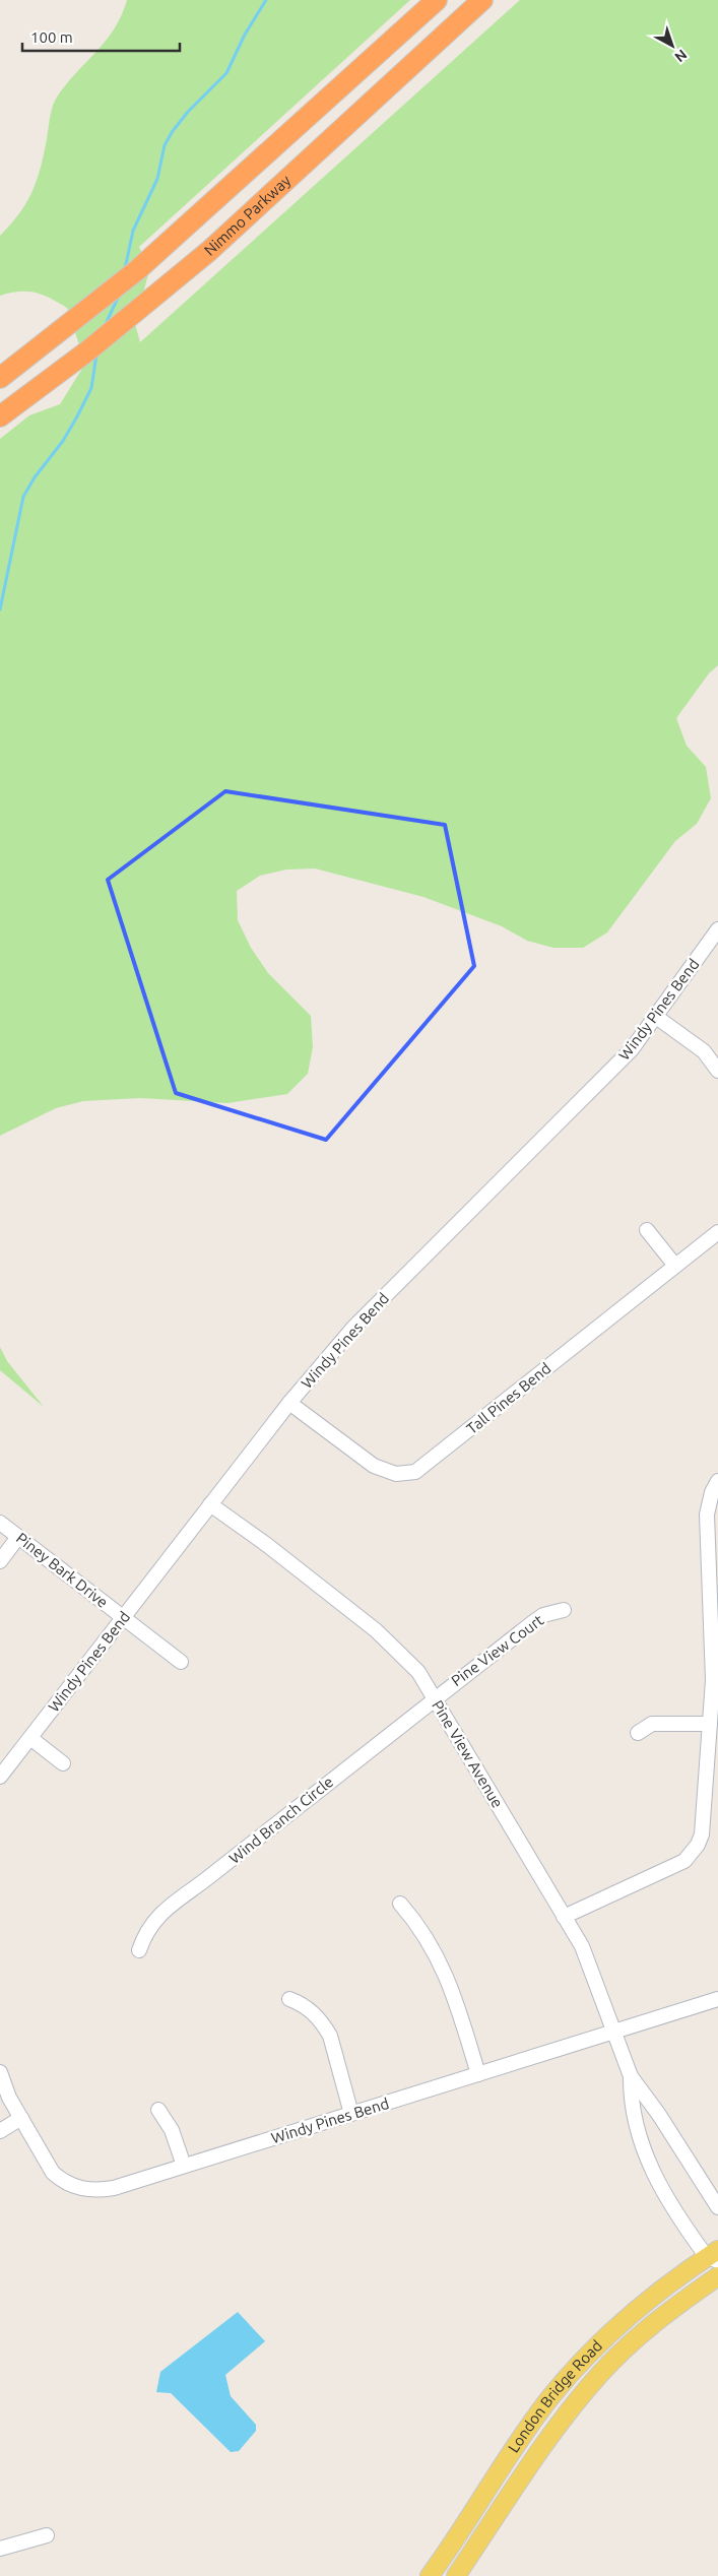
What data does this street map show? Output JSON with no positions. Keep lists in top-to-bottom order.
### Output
{
  "streets": {
    "highway": ["Nimmo Parkway"],
    "main road": ["London Bridge Road"],
    "street": [
      "Windy Pines Bend",
      "Tall Pines Bend",
      "Piney Bark Drive",
      "Pine View Court",
      "Pine View Avenue",
      "Wind Branch Circle"
    ]
  },
  "crossings": [
    ["Windy Pines Bend", "Tall Pines Bend"],
    ["Windy Pines Bend", "Piney Bark Drive"],
    ["Windy Pines Bend", "Pine View Avenue"],
    ["Pine View Court", "Pine View Avenue"],
    ["Pine View Court", "Wind Branch Circle"],
    ["Pine View Avenue", "Wind Branch Circle"],
    ["Pine View Avenue", "London Bridge Road"]
  ],
  "scale_bar": "100 m",
  "north": "bottom right"
}
